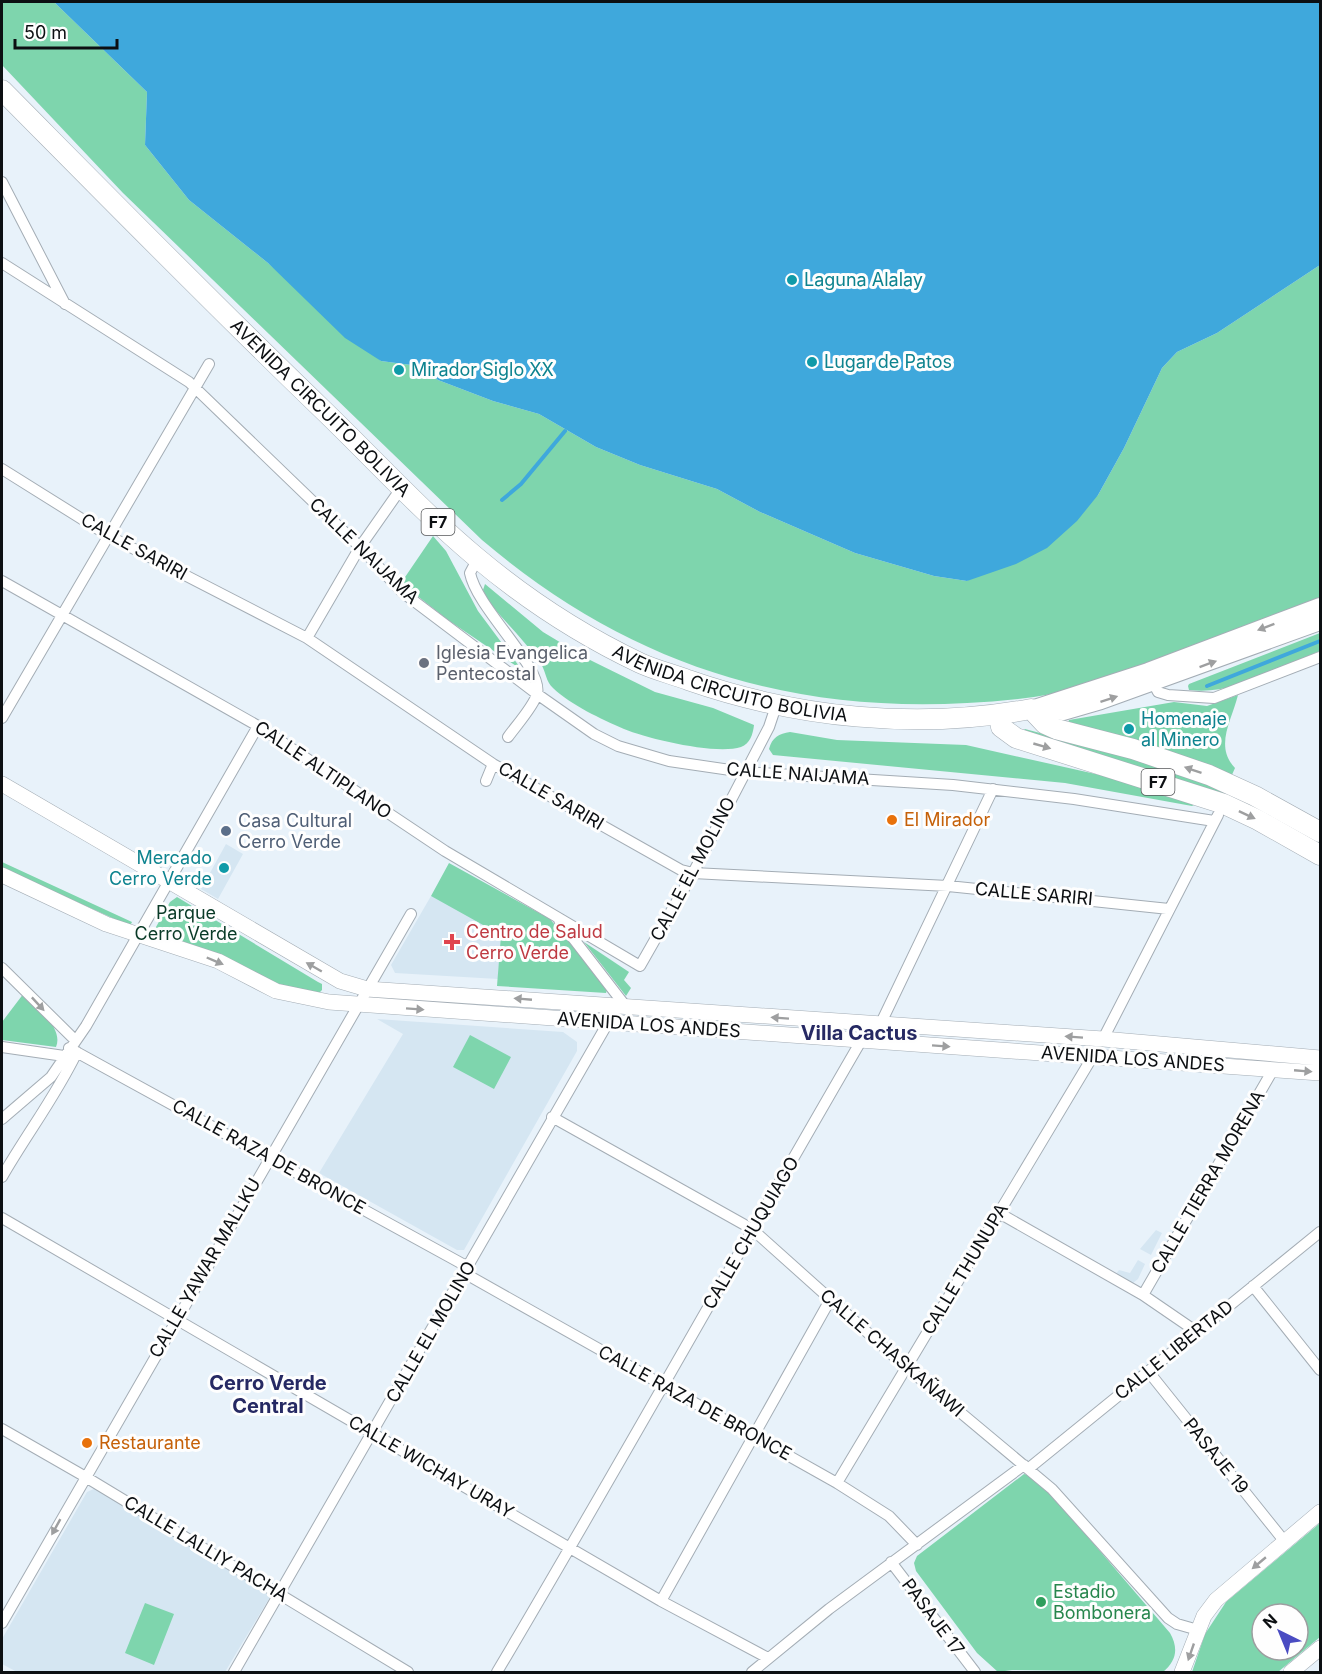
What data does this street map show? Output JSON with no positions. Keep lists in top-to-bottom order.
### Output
{
  "streets": {
    "highway": ["AVENIDA CIRCUITO BOLIVIA", "F7"],
    "street": [
      "CALLE SARIRI",
      "CALLE NAIJAMA",
      "CALLE ALTIPLANO",
      "CALLE EL MOLINO",
      "AVENIDA LOS ANDES",
      "CALLE RAZA DE BRONCE",
      "CALLE TIERRA MORENA",
      "CALLE CHUQUIAGO",
      "CALLE YAWAR MALLKU",
      "CALLE THUNUPA",
      "CALLE LIBERTAD",
      "CALLE CHASKAÑAWI",
      "PASAJE 19",
      "CALLE WICHAY URAY",
      "CALLE LALLIY PACHA",
      "PASAJE 17"
    ]
  },
  "crossings": [
    ["AVENIDA CIRCUITO BOLIVIA", "F7"],
    ["AVENIDA CIRCUITO BOLIVIA", "CALLE EL MOLINO"],
    ["F7", "CALLE NAIJAMA"],
    ["CALLE SARIRI", "CALLE EL MOLINO"],
    ["CALLE SARIRI", "CALLE CHUQUIAGO"],
    ["CALLE NAIJAMA", "CALLE EL MOLINO"],
    ["CALLE NAIJAMA", "CALLE CHUQUIAGO"],
    ["CALLE ALTIPLANO", "CALLE EL MOLINO"],
    ["CALLE EL MOLINO", "AVENIDA LOS ANDES"],
    ["CALLE EL MOLINO", "CALLE RAZA DE BRONCE"],
    ["CALLE EL MOLINO", "CALLE CHASKAÑAWI"],
    ["CALLE EL MOLINO", "CALLE WICHAY URAY"],
    ["CALLE EL MOLINO", "CALLE LALLIY PACHA"],
    ["AVENIDA LOS ANDES", "CALLE TIERRA MORENA"],
    ["AVENIDA LOS ANDES", "CALLE CHUQUIAGO"],
    ["AVENIDA LOS ANDES", "CALLE YAWAR MALLKU"],
    ["AVENIDA LOS ANDES", "CALLE THUNUPA"],
    ["CALLE RAZA DE BRONCE", "CALLE CHUQUIAGO"],
    ["CALLE RAZA DE BRONCE", "CALLE YAWAR MALLKU"],
    ["CALLE RAZA DE BRONCE", "CALLE THUNUPA"],
    ["CALLE RAZA DE BRONCE", "CALLE LIBERTAD"],
    ["CALLE CHUQUIAGO", "CALLE CHASKAÑAWI"],
    ["CALLE CHUQUIAGO", "CALLE WICHAY URAY"],
    ["CALLE YAWAR MALLKU", "CALLE WICHAY URAY"],
    ["CALLE YAWAR MALLKU", "CALLE LALLIY PACHA"],
    ["CALLE THUNUPA", "CALLE CHASKAÑAWI"],
    ["CALLE LIBERTAD", "CALLE CHASKAÑAWI"],
    ["CALLE LIBERTAD", "PASAJE 19"],
    ["CALLE LIBERTAD", "CALLE WICHAY URAY"],
    ["CALLE LIBERTAD", "PASAJE 17"]
  ],
  "districts": ["Villa Cactus", "Cerro Verde Central"],
  "parks": ["Parque Cerro Verde"],
  "places": {
    "other": [
      "Laguna Alalay",
      "Lugar de Patos",
      "Mirador Siglo XX",
      "Iglesia Evangelica Pentecostal",
      "Homenaje al Minero",
      "El Mirador",
      "Casa Cultural Cerro Verde",
      "Mercado Cerro Verde",
      "Restaurante",
      "Estadio Bombonera"
    ],
    "health": ["Centro de Salud Cerro Verde"]
  },
  "scale_bar": "50 m",
  "north": "top left"
}
